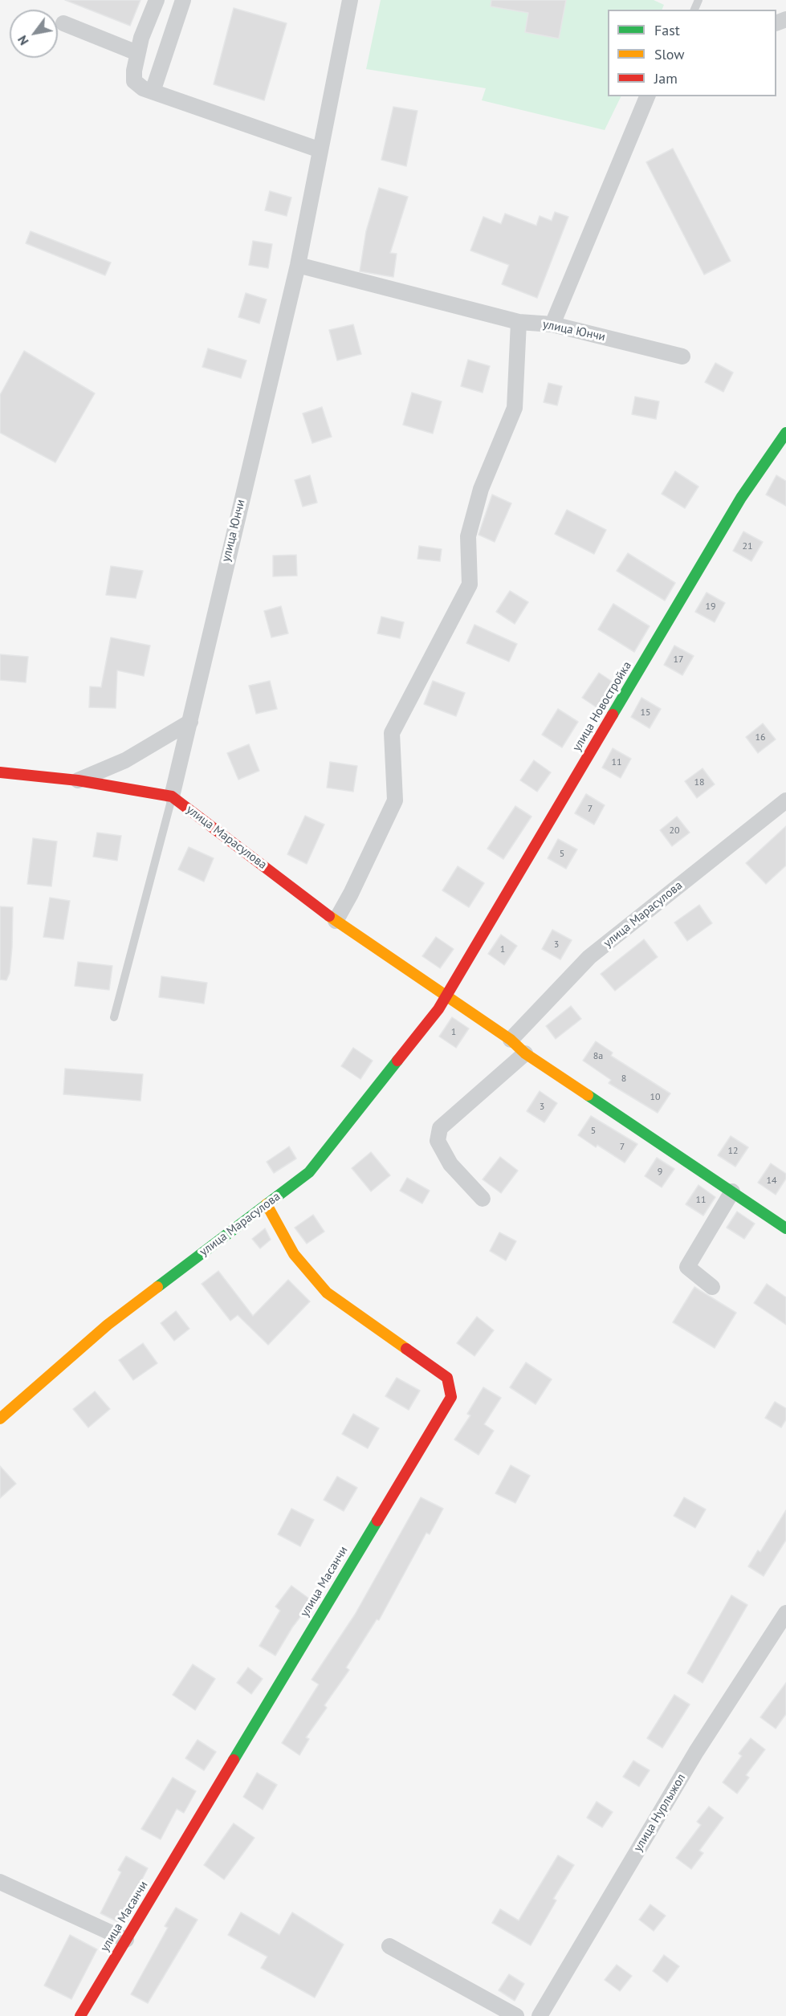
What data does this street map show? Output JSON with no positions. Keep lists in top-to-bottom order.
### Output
{
  "streets": {
    "street": [
      "улица Юнчи",
      "улица Новостройка",
      "улица Марасулова",
      "улица Масанчи",
      "улица Нурлыжол"
    ]
  },
  "crossings": [
    ["улица Юнчи", "улица Марасулова"],
    ["улица Новостройка", "улица Марасулова"],
    ["улица Марасулова", "улица Масанчи"]
  ],
  "house_numbers": [
    "21",
    "19",
    "17",
    "15",
    "16",
    "11",
    "18",
    "7",
    "20",
    "5",
    "3",
    "1",
    "1",
    "8а",
    "8",
    "10",
    "3",
    "5",
    "7",
    "12",
    "9",
    "14",
    "11"
  ],
  "legend": ["Fast", "Slow", "Jam"],
  "north": "bottom left"
}
